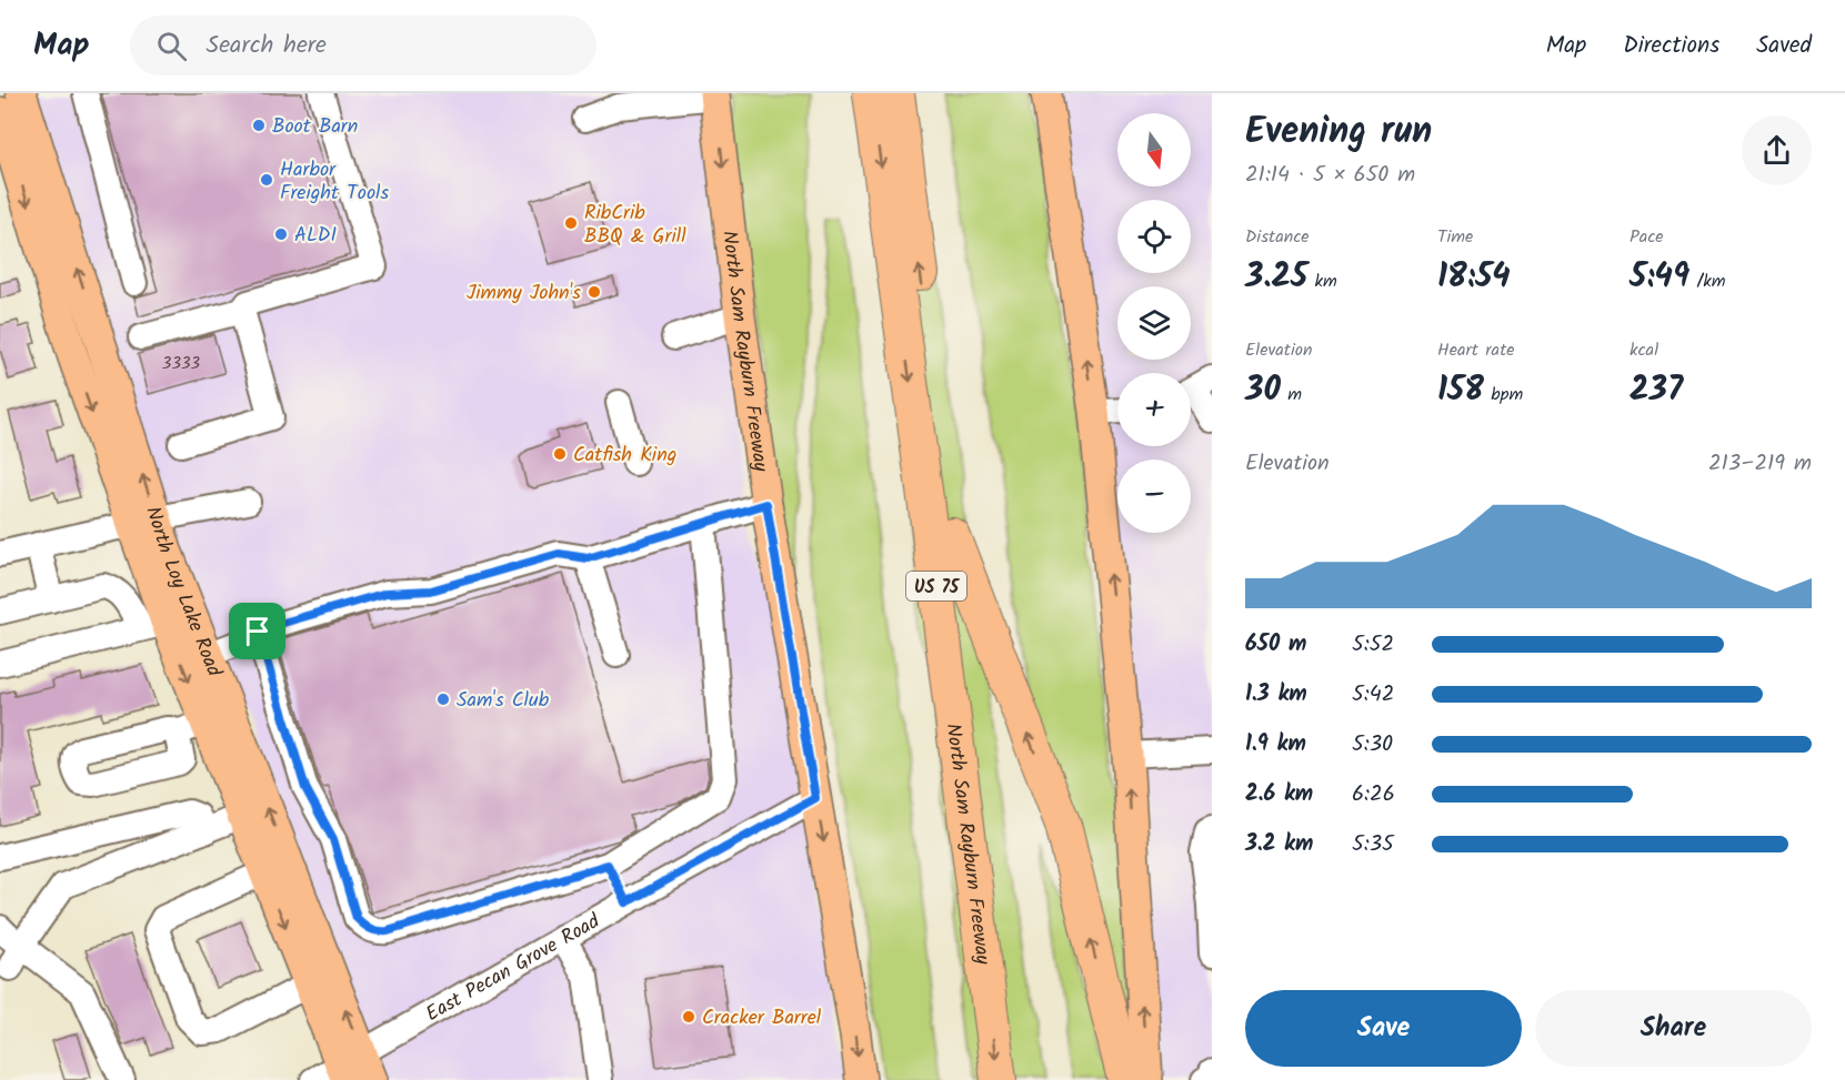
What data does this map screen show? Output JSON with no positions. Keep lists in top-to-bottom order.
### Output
{
  "streets": {
    "highway": ["North Sam Rayburn Freeway", "US 75"],
    "main road": ["North Loy Lake Road"],
    "street": ["East Pecan Grove Road"]
  },
  "crossings": [
    ["North Sam Rayburn Freeway", "East Pecan Grove Road"],
    ["North Loy Lake Road", "East Pecan Grove Road"]
  ],
  "places": [
    "Boot Barn",
    "Harbor Freight Tools",
    "RibCrib BBQ & Grill",
    "ALDI",
    "Jimmy John's",
    "Catfish King",
    "Sam's Club",
    "Cracker Barrel"
  ],
  "house_numbers": ["3333"],
  "north": "bottom",
  "page": {
    "header": "Map",
    "search": "Search here",
    "nav": ["Map", "Directions", "Saved"],
    "heading": ["Evening run", "21:14 · 5 × 650 m"],
    "map_buttons": ["+", "−"],
    "stats": [
      ["Distance", "3.25 km"],
      ["Time", "18:54"],
      ["Pace", "5:49 /km"],
      ["Elevation", "30 m"],
      ["Heart rate", "158 bpm"],
      ["kcal", "237"]
    ],
    "chart": ["Elevation", "213–219 m"],
    "list": [
      {
        "name": "650 m",
        "note": "5:52"
      },
      {
        "name": "1.3 km",
        "note": "5:42"
      },
      {
        "name": "1.9 km",
        "note": "5:30"
      },
      {
        "name": "2.6 km",
        "note": "6:26"
      },
      {
        "name": "3.2 km",
        "note": "5:35"
      }
    ],
    "buttons": ["Save", "Share"]
  }
}
